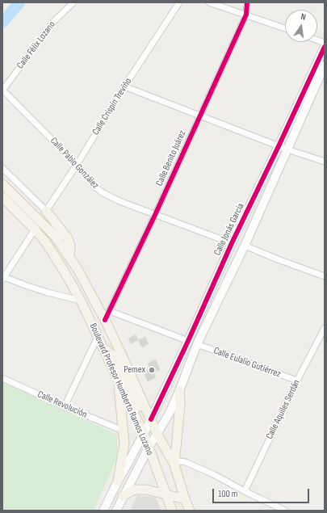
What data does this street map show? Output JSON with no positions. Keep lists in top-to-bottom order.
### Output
{
  "streets": {
    "main road": ["Boulevard Profesor Humberto Ramos Lozano"],
    "street": [
      "Calle Félix Lozano",
      "Calle Crispín Treviño",
      "Calle Benito Juárez",
      "Calle Pablo González",
      "Calle Jonás García",
      "Calle Eulalio Gutiérrez",
      "Calle Revolución",
      "Calle Aquiles Serdán"
    ]
  },
  "crossings": [
    ["Calle Félix Lozano", "Calle Pablo González"],
    ["Calle Crispín Treviño", "Calle Pablo González"],
    ["Calle Benito Juárez", "Calle Pablo González"],
    ["Calle Benito Juárez", "Boulevard Profesor Humberto Ramos Lozano"],
    ["Calle Pablo González", "Calle Jonás García"],
    ["Calle Jonás García", "Calle Eulalio Gutiérrez"],
    ["Calle Jonás García", "Boulevard Profesor Humberto Ramos Lozano"],
    ["Calle Eulalio Gutiérrez", "Calle Aquiles Serdán"]
  ],
  "places": ["Pemex"],
  "scale_bar": "100 m",
  "north": "top"
}
